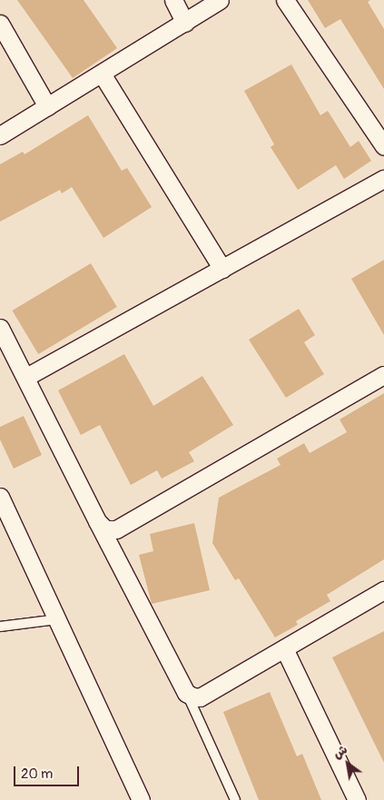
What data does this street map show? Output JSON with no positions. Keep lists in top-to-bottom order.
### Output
{
  "scale_bar": "20 m",
  "north": "top left"
}
